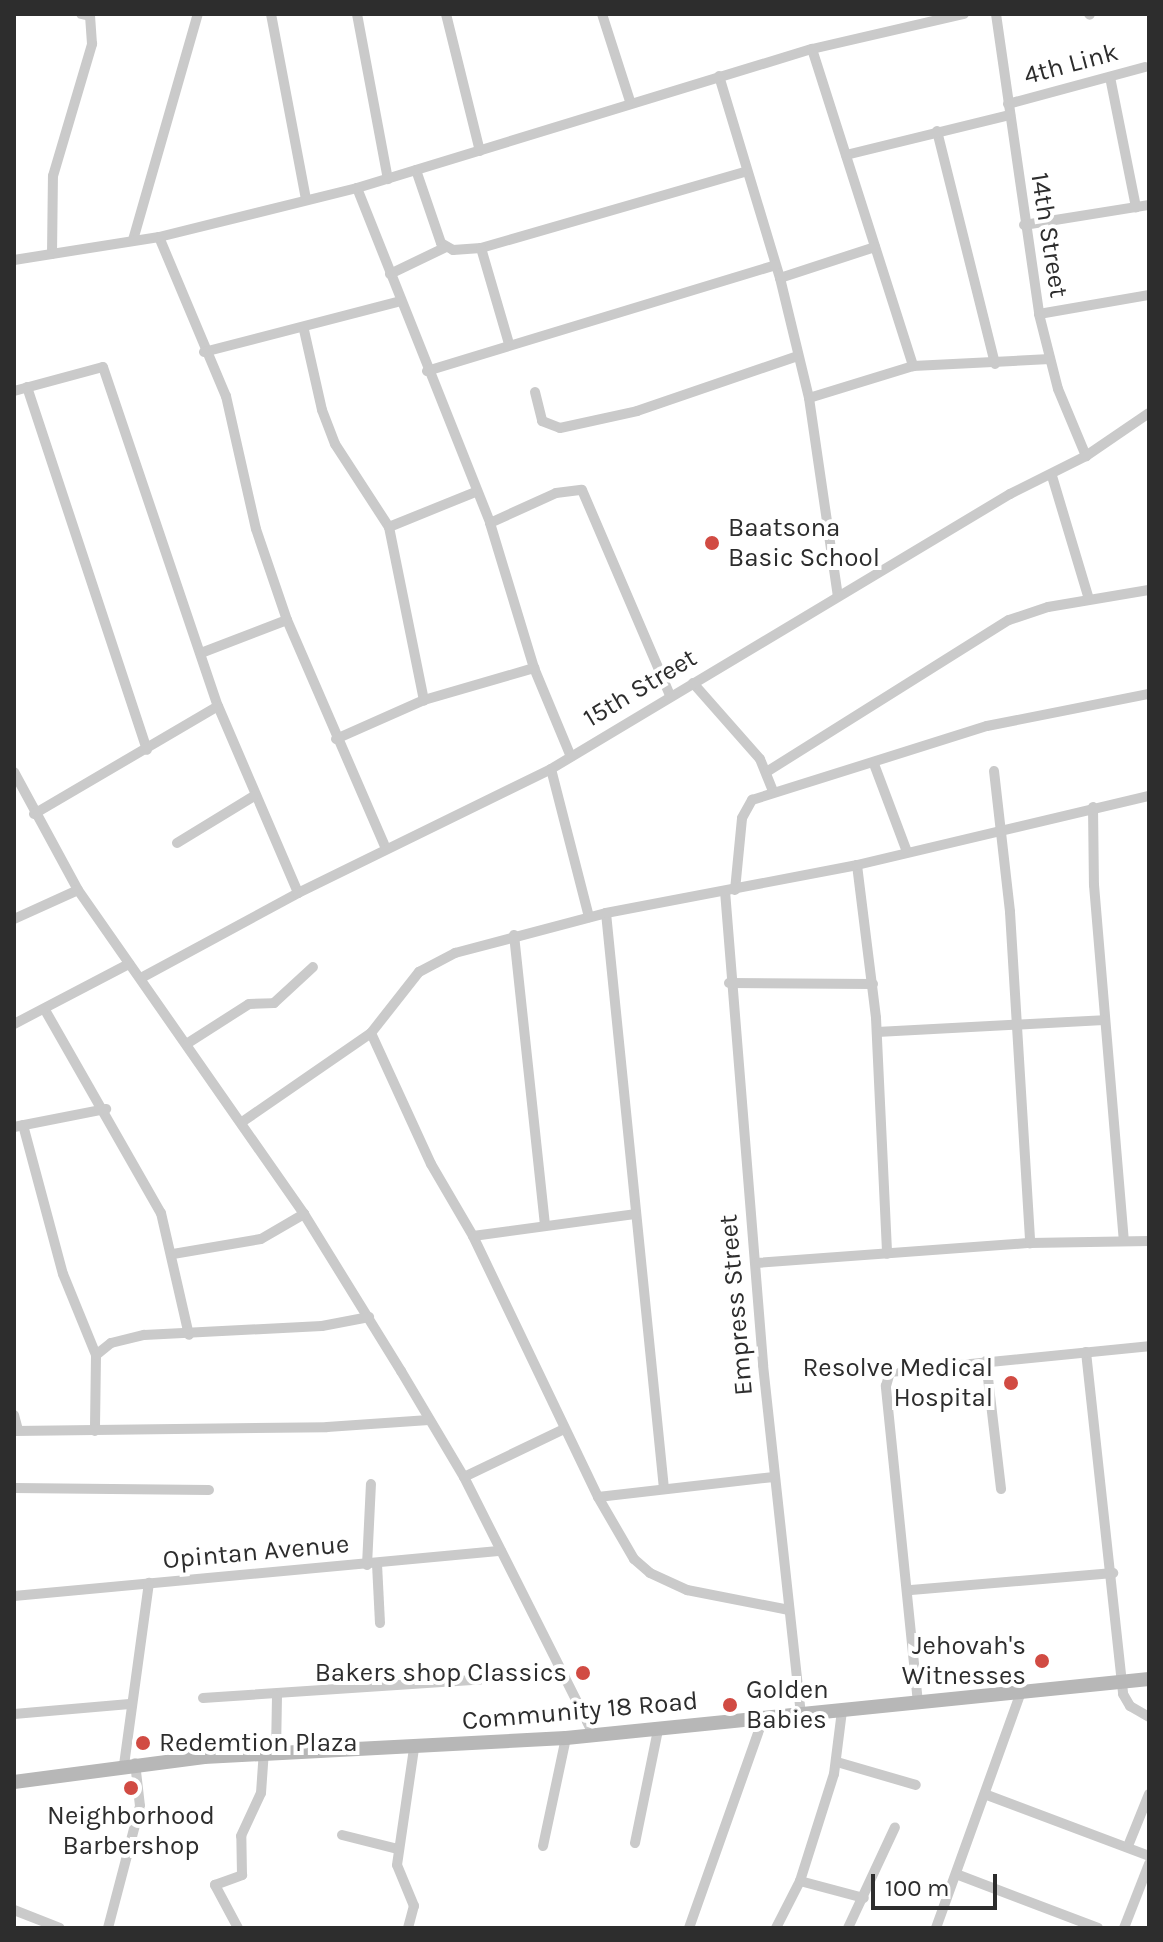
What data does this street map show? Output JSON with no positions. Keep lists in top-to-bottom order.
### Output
{
  "streets": {
    "main road": ["Community 18 Road"],
    "street": [
      "4th Link",
      "14th Street",
      "15th Street",
      "Empress Street",
      "Opintan Avenue"
    ]
  },
  "crossings": [
    ["4th Link", "14th Street"],
    ["14th Street", "15th Street"],
    ["Empress Street", "Community 18 Road"]
  ],
  "places": [
    "Baatsona Basic School",
    "Resolve Medical Hospital",
    "Jehovah's Witnesses",
    "Bakers shop Classics",
    "Golden Babies",
    "Redemtion Plaza",
    "Neighborhood Barbershop"
  ],
  "scale_bar": "100 m"
}
